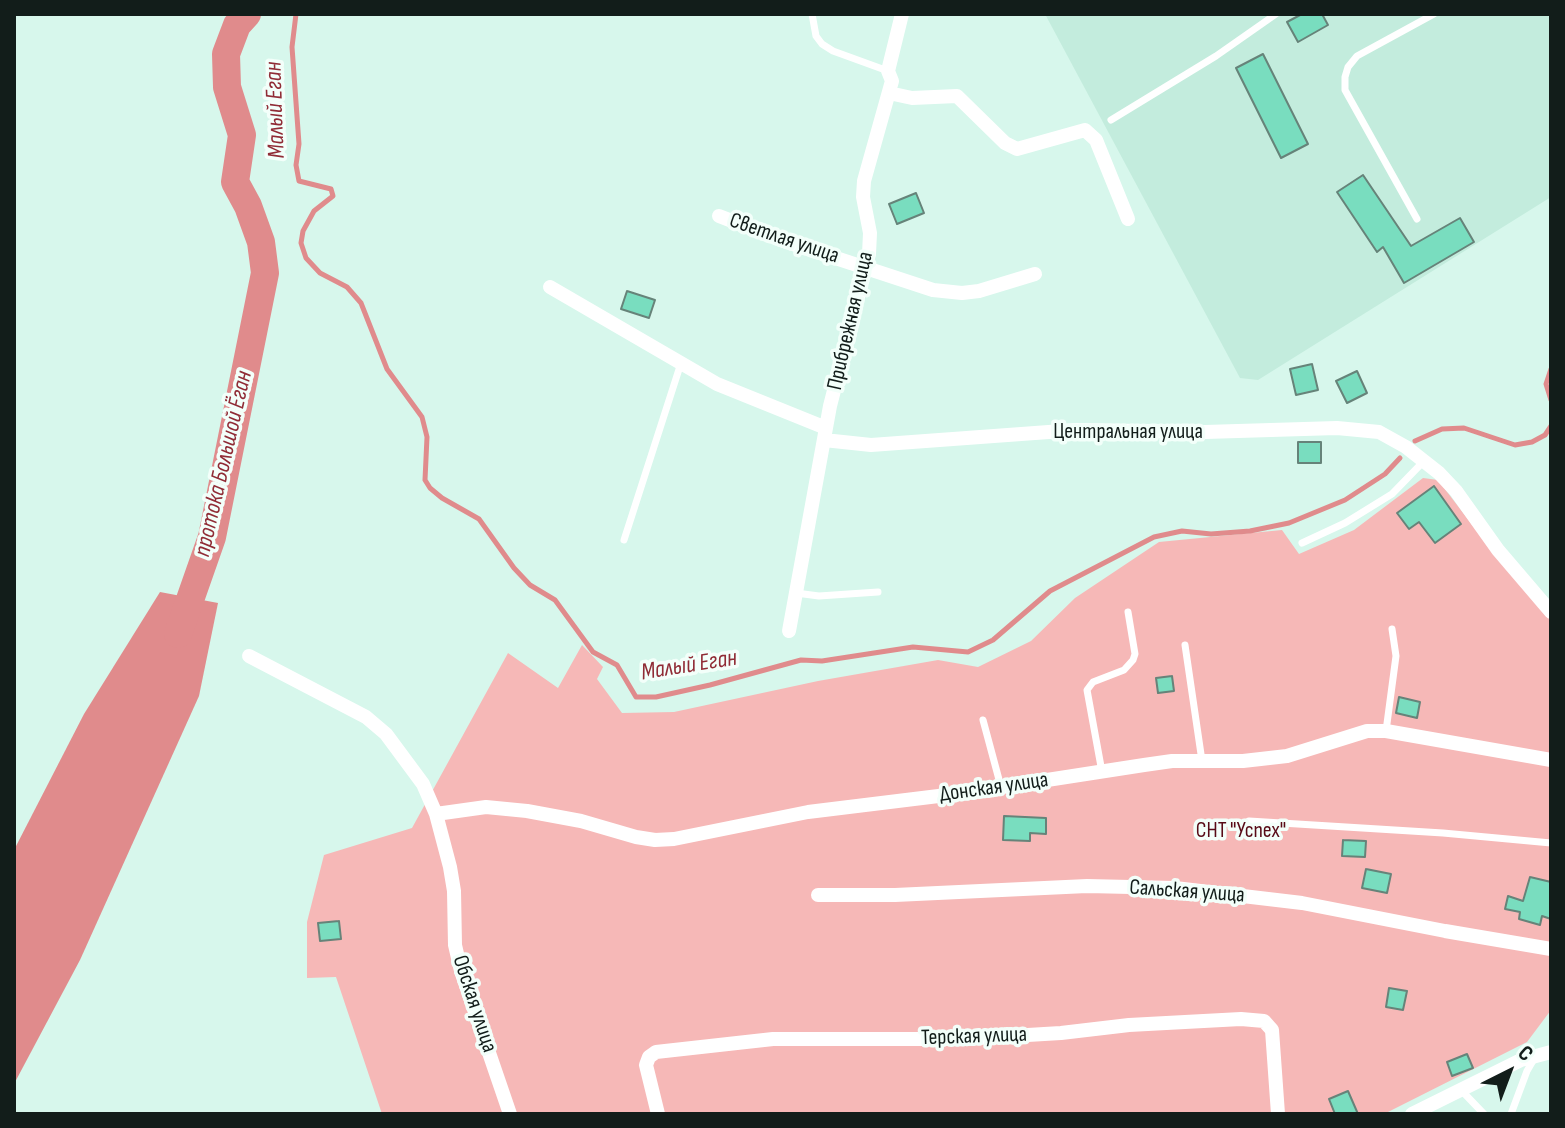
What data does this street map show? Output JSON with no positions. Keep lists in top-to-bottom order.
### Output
{
  "streets": {
    "street": [
      "Светлая улица",
      "Прибрежная улица",
      "Центральная улица",
      "Донская улица",
      "Сальская улица",
      "Обская улица",
      "Терская улица"
    ]
  },
  "crossings": [
    ["Светлая улица", "Прибрежная улица"],
    ["Прибрежная улица", "Центральная улица"],
    ["Донская улица", "Обская улица"]
  ],
  "water": ["Малый Еган", "протока Большой Ёган"],
  "parks": ["СНТ \"Успех\""],
  "north": "top right"
}
